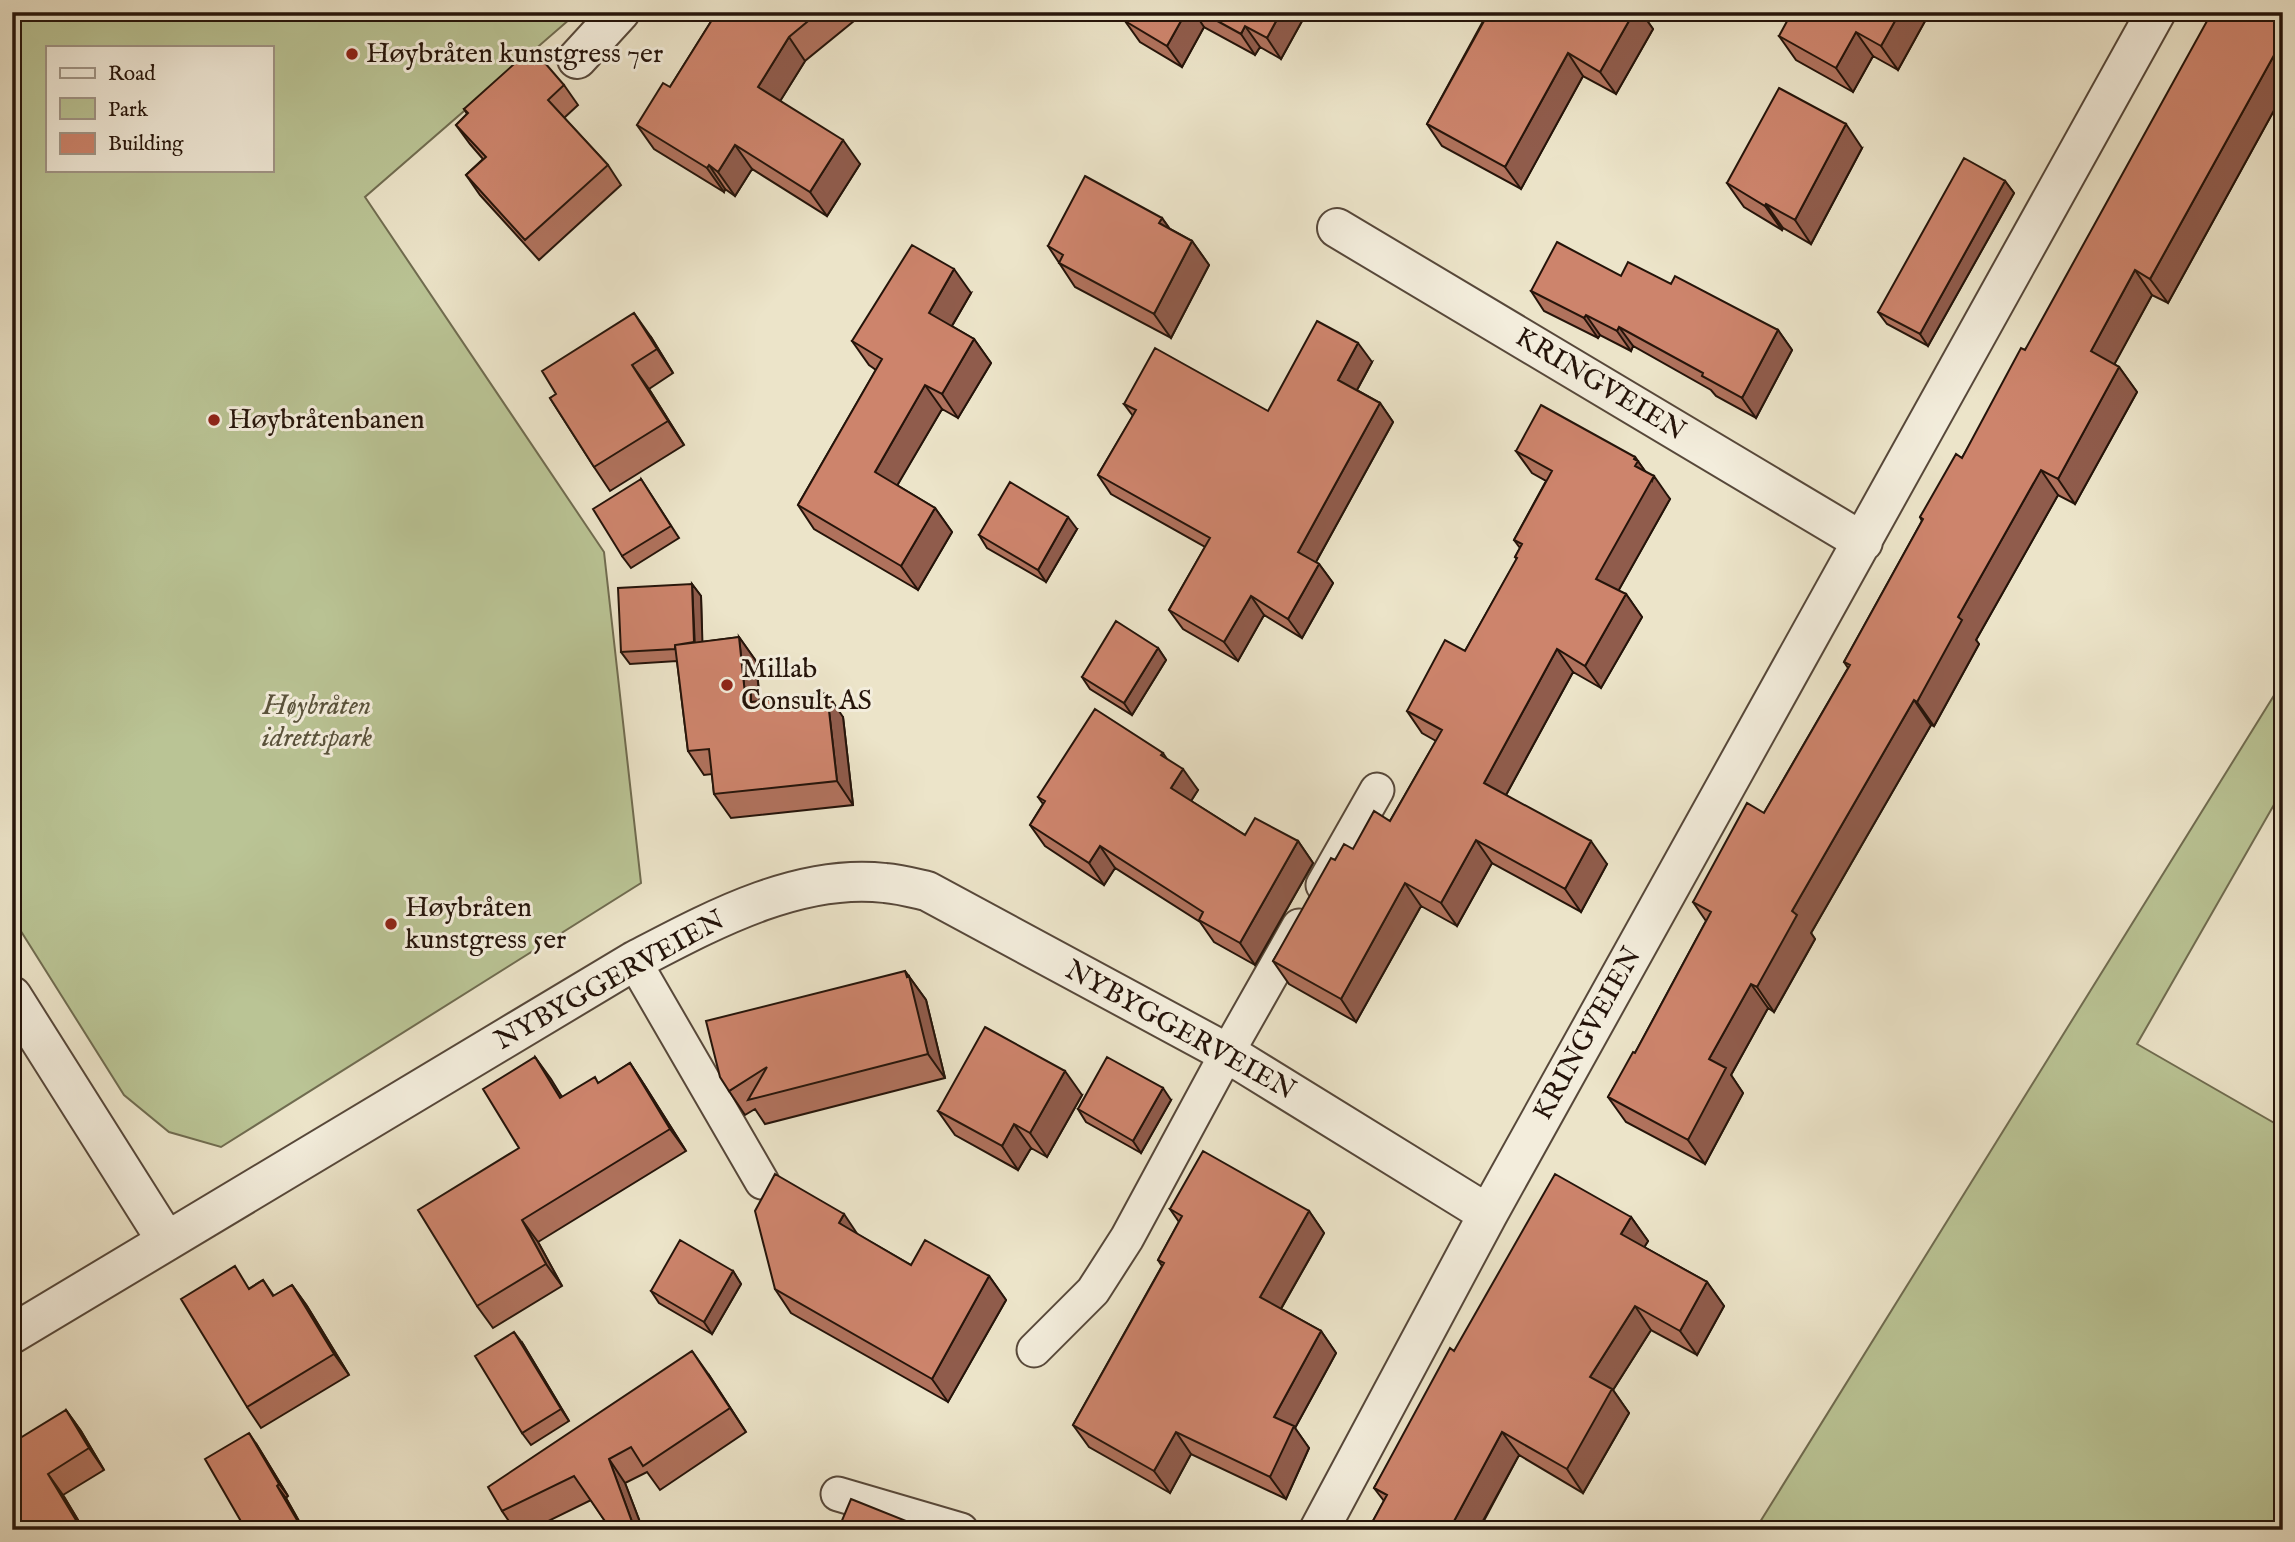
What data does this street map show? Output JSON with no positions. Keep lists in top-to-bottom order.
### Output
{
  "streets": {
    "street": ["KRINGVEIEN", "NYBYGGERVEIEN"]
  },
  "crossings": [
    ["KRINGVEIEN", "NYBYGGERVEIEN"]
  ],
  "parks": ["Høybråten idrettspark"],
  "places": [
    "Høybråten kunstgress 7er",
    "Høybråtenbanen",
    "Millab Consult AS",
    "Høybråten kunstgress 5er"
  ],
  "legend": ["Road", "Park", "Building"]
}
